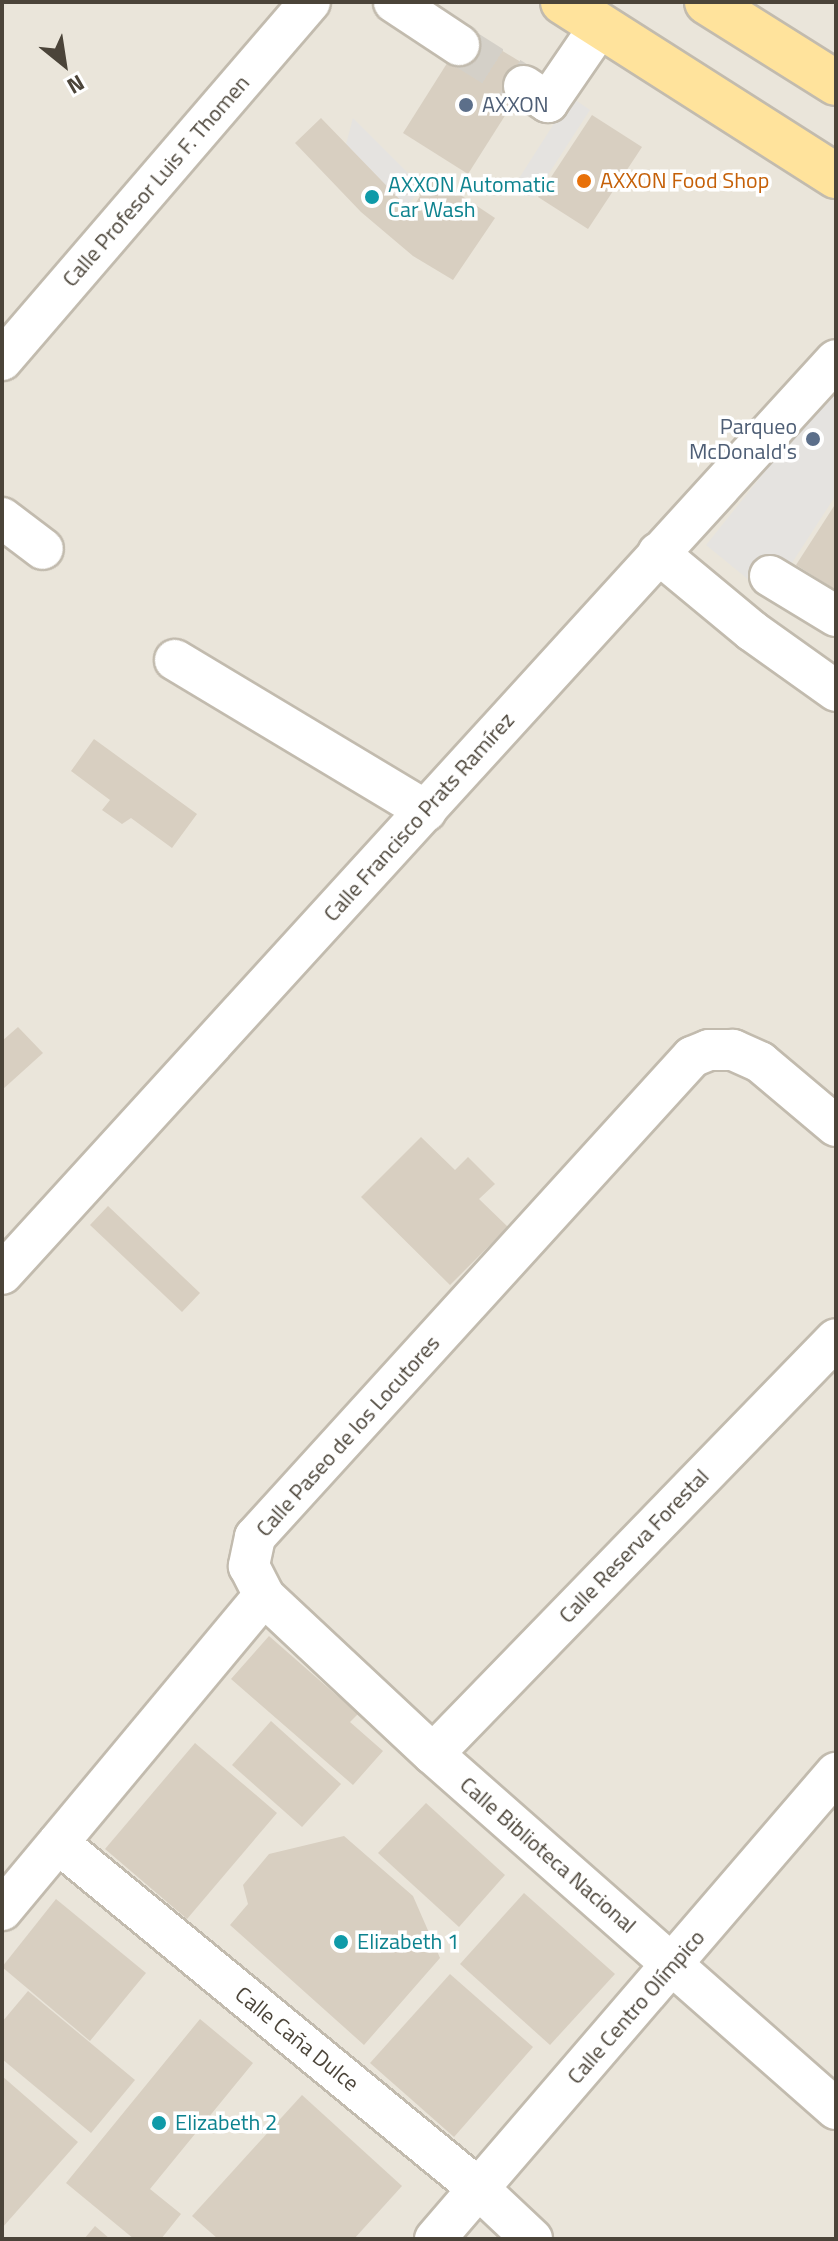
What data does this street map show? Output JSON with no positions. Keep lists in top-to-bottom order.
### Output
{
  "streets": {
    "street": [
      "Calle Profesor Luis F. Thomen",
      "Calle Francisco Prats Ramírez",
      "Calle Paseo de los Locutores",
      "Calle Reserva Forestal",
      "Calle Biblioteca Nacional",
      "Calle Centro Olímpico",
      "Calle Caña Dulce"
    ]
  },
  "crossings": [
    ["Calle Paseo de los Locutores", "Calle Biblioteca Nacional"],
    ["Calle Reserva Forestal", "Calle Biblioteca Nacional"],
    ["Calle Biblioteca Nacional", "Calle Centro Olímpico"],
    ["Calle Centro Olímpico", "Calle Caña Dulce"]
  ],
  "places": [
    "AXXON",
    "AXXON Food Shop",
    "AXXON Automatic Car Wash",
    "Parqueo McDonald's",
    "Elizabeth 1",
    "Elizabeth 2"
  ],
  "north": "bottom right"
}
